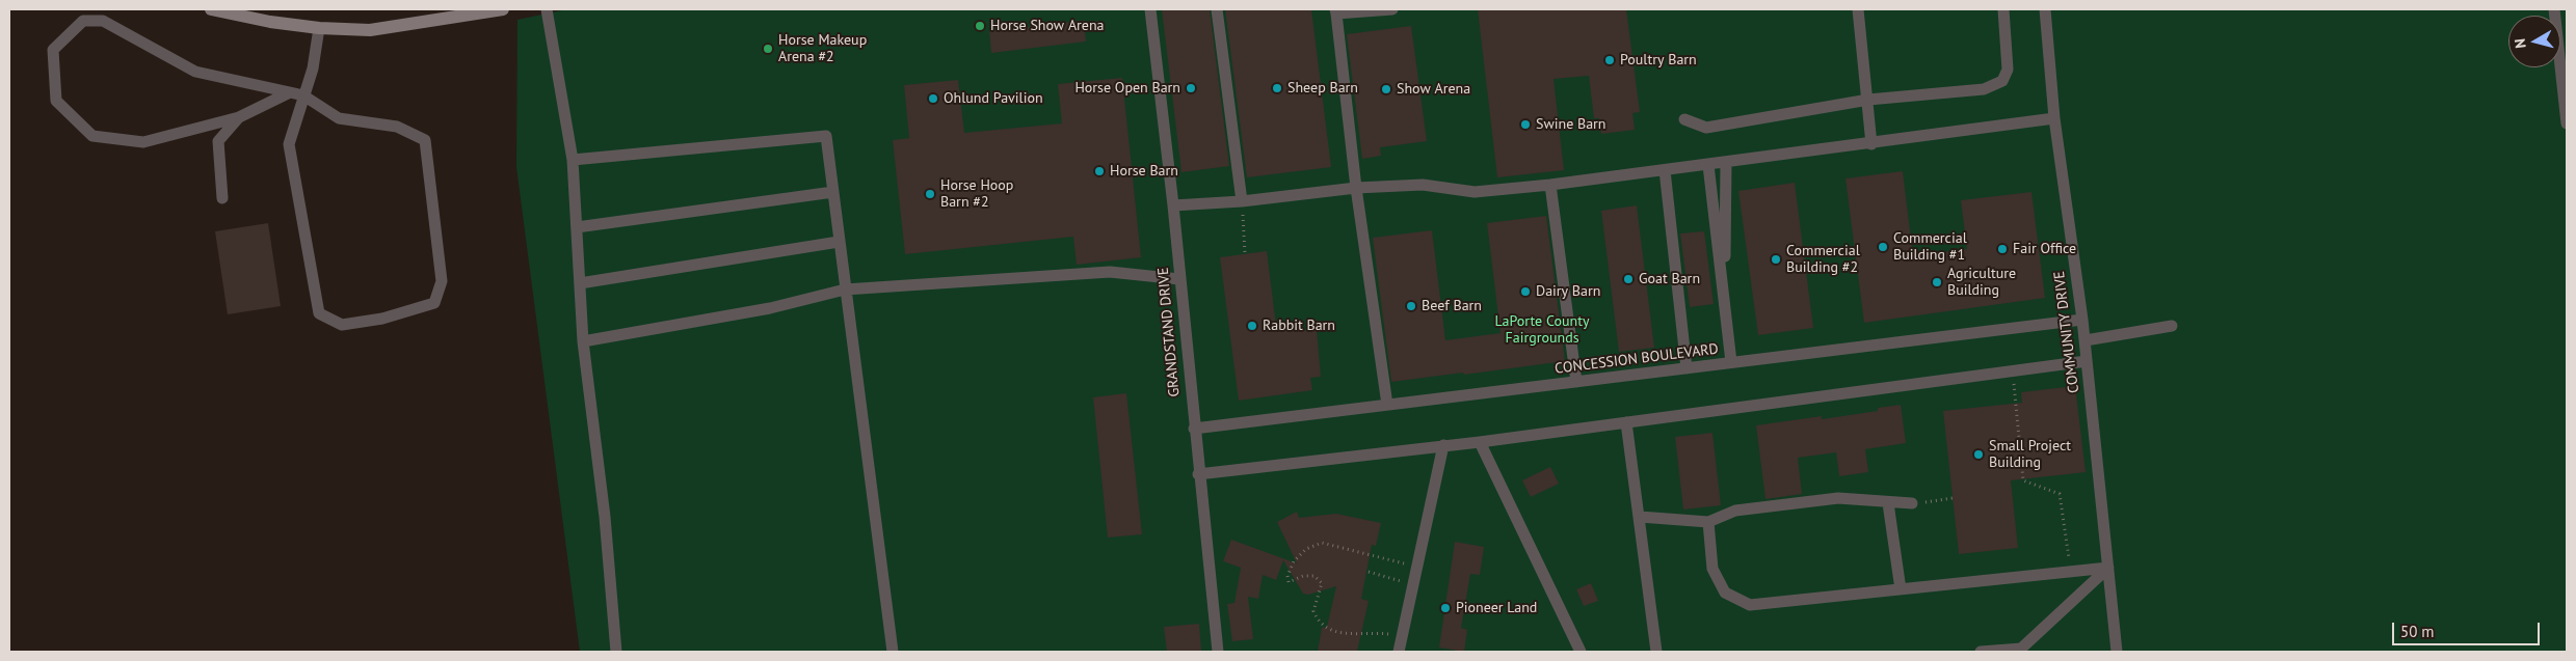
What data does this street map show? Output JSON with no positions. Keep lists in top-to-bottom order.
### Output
{
  "streets": {
    "lane": ["GRANDSTAND DRIVE", "COMMUNITY DRIVE", "CONCESSION BOULEVARD"]
  },
  "crossings": [
    ["GRANDSTAND DRIVE", "CONCESSION BOULEVARD"],
    ["COMMUNITY DRIVE", "CONCESSION BOULEVARD"]
  ],
  "parks": ["LaPorte County Fairgrounds"],
  "places": [
    "Horse Show Arena",
    "Horse Makeup Arena #2",
    "Poultry Barn",
    "Horse Open Barn",
    "Sheep Barn",
    "Show Arena",
    "Ohlund Pavilion",
    "Swine Barn",
    "Horse Barn",
    "Horse Hoop Barn #2",
    "Commercial Building #1",
    "Fair Office",
    "Commercial Building #2",
    "Goat Barn",
    "Agriculture Building",
    "Dairy Barn",
    "Beef Barn",
    "Rabbit Barn",
    "Small Project Building",
    "Pioneer Land"
  ],
  "scale_bar": "50 m",
  "north": "left"
}
